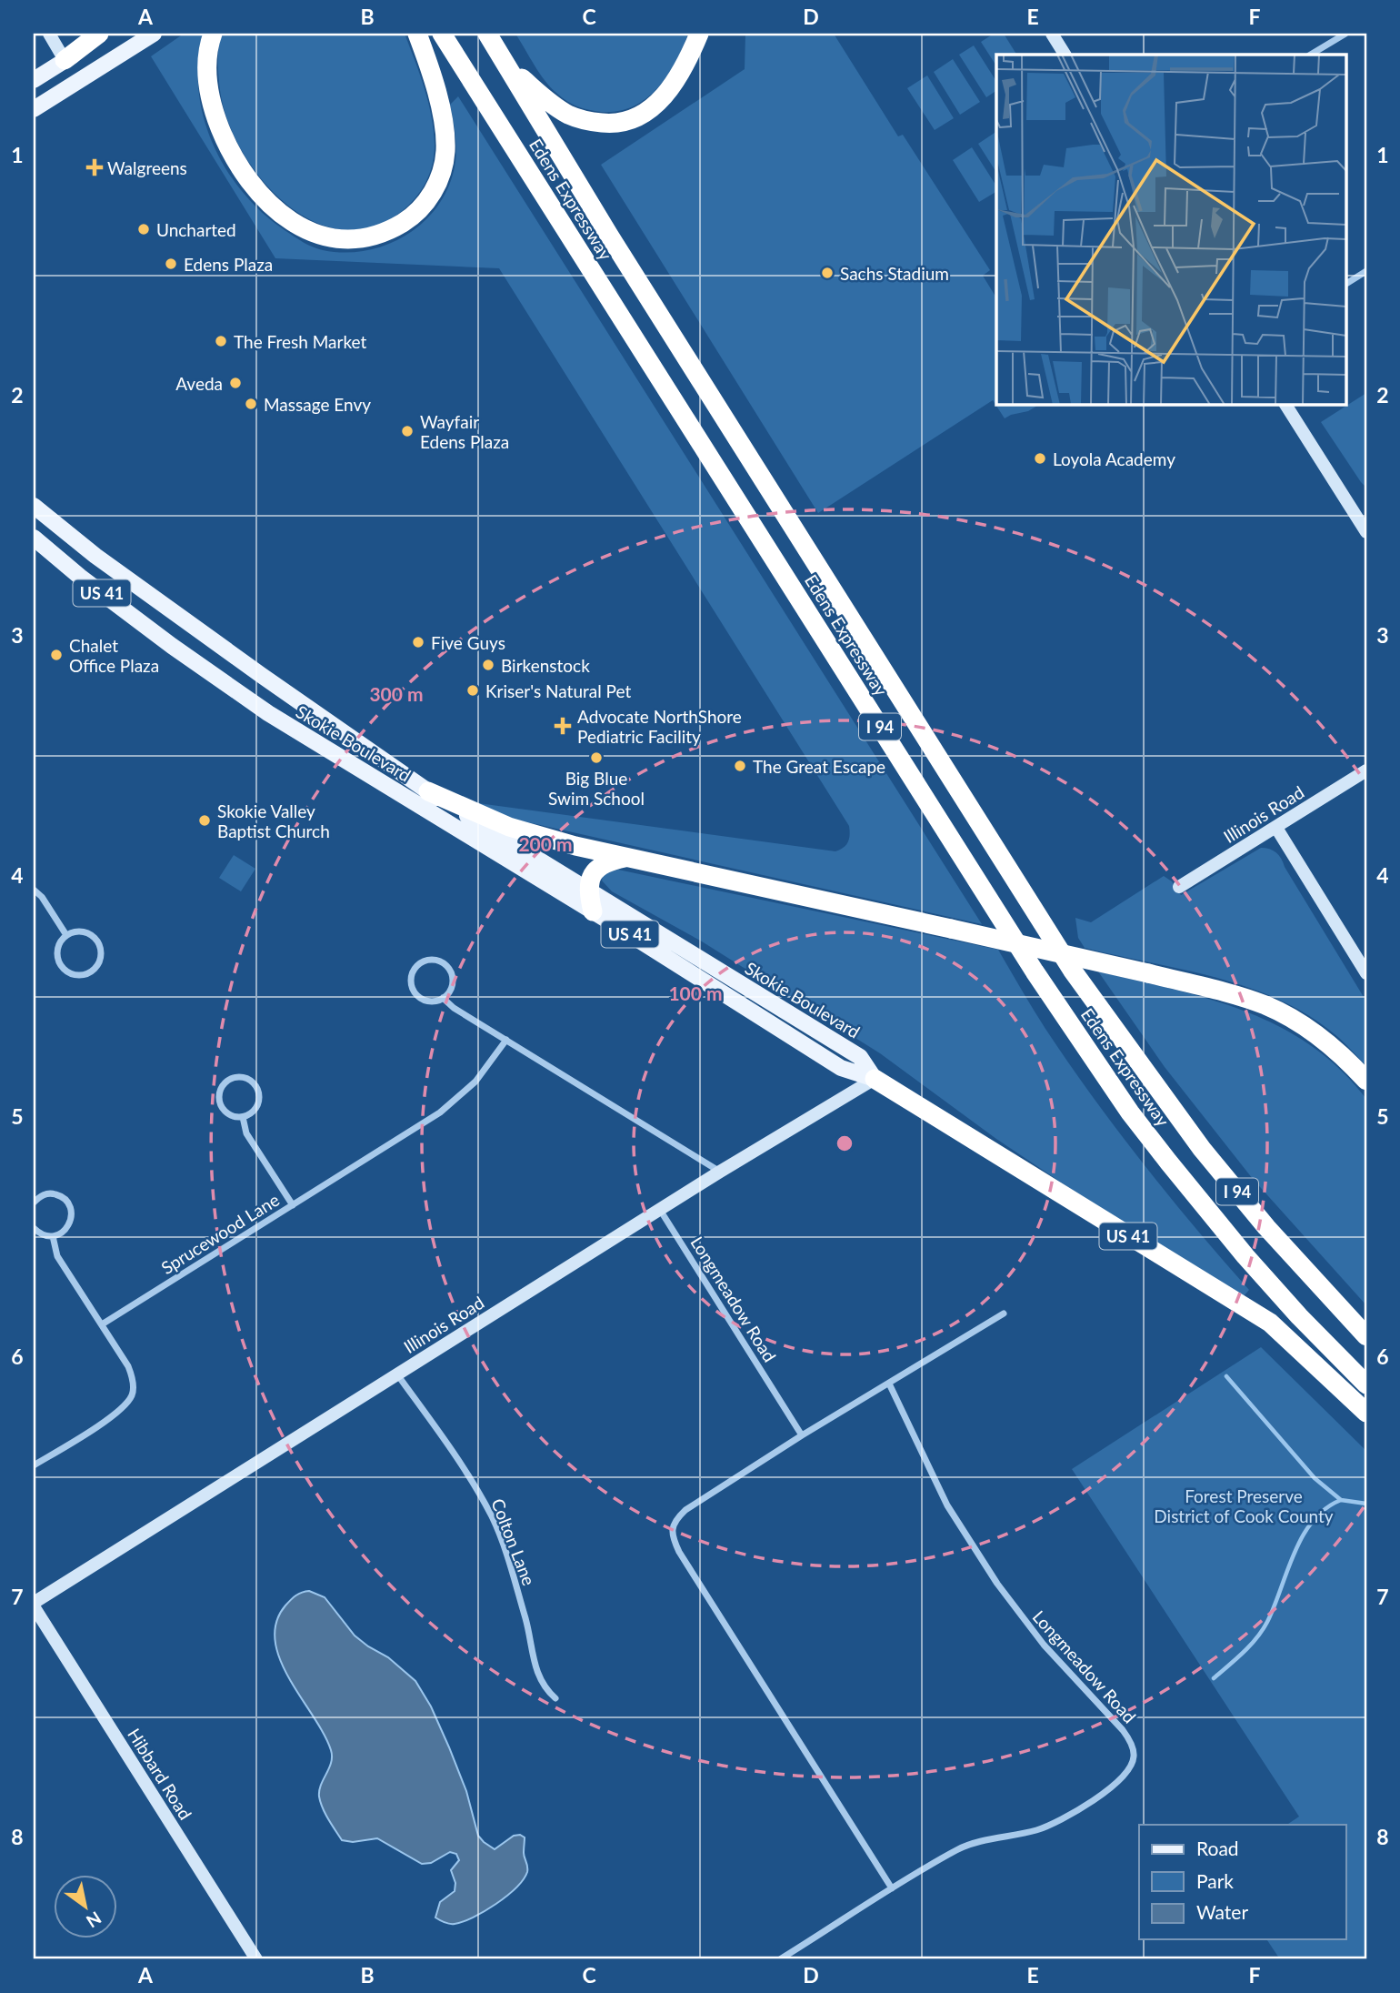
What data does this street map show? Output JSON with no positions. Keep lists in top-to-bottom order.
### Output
{
  "streets": {
    "highway": ["Edens Expressway", "US 41", "I 94"],
    "main road": ["Skokie Boulevard"],
    "street": [
      "Illinois Road",
      "Sprucewood Lane",
      "Longmeadow Road",
      "Colton Lane",
      "Hibbard Road"
    ]
  },
  "crossings": [
    ["US 41", "Skokie Boulevard"],
    ["US 41", "Illinois Road"],
    ["Skokie Boulevard", "Illinois Road"],
    ["Illinois Road", "Longmeadow Road"],
    ["Illinois Road", "Colton Lane"],
    ["Illinois Road", "Hibbard Road"]
  ],
  "parks": ["Forest Preserve District of Cook County"],
  "places": {
    "health": ["Walgreens", "Advocate NorthShore Pediatric Facility"],
    "other": [
      "Uncharted",
      "Edens Plaza",
      "Sachs Stadium",
      "The Fresh Market",
      "Aveda",
      "Massage Envy",
      "Wayfair Edens Plaza",
      "Loyola Academy",
      "Five Guys",
      "Chalet Office Plaza",
      "Birkenstock",
      "Kriser's Natural Pet",
      "Big Blue Swim School",
      "The Great Escape",
      "Skokie Valley Baptist Church"
    ]
  },
  "legend": ["Road", "Park", "Water"],
  "north": "bottom right",
  "grid": {
    "columns": [
      "A",
      "B",
      "C",
      "D",
      "E",
      "F"
    ],
    "rows": [
      "1",
      "2",
      "3",
      "4",
      "5",
      "6",
      "7",
      "8"
    ]
  },
  "rings": ["300 m", "200 m", "100 m"]
}
